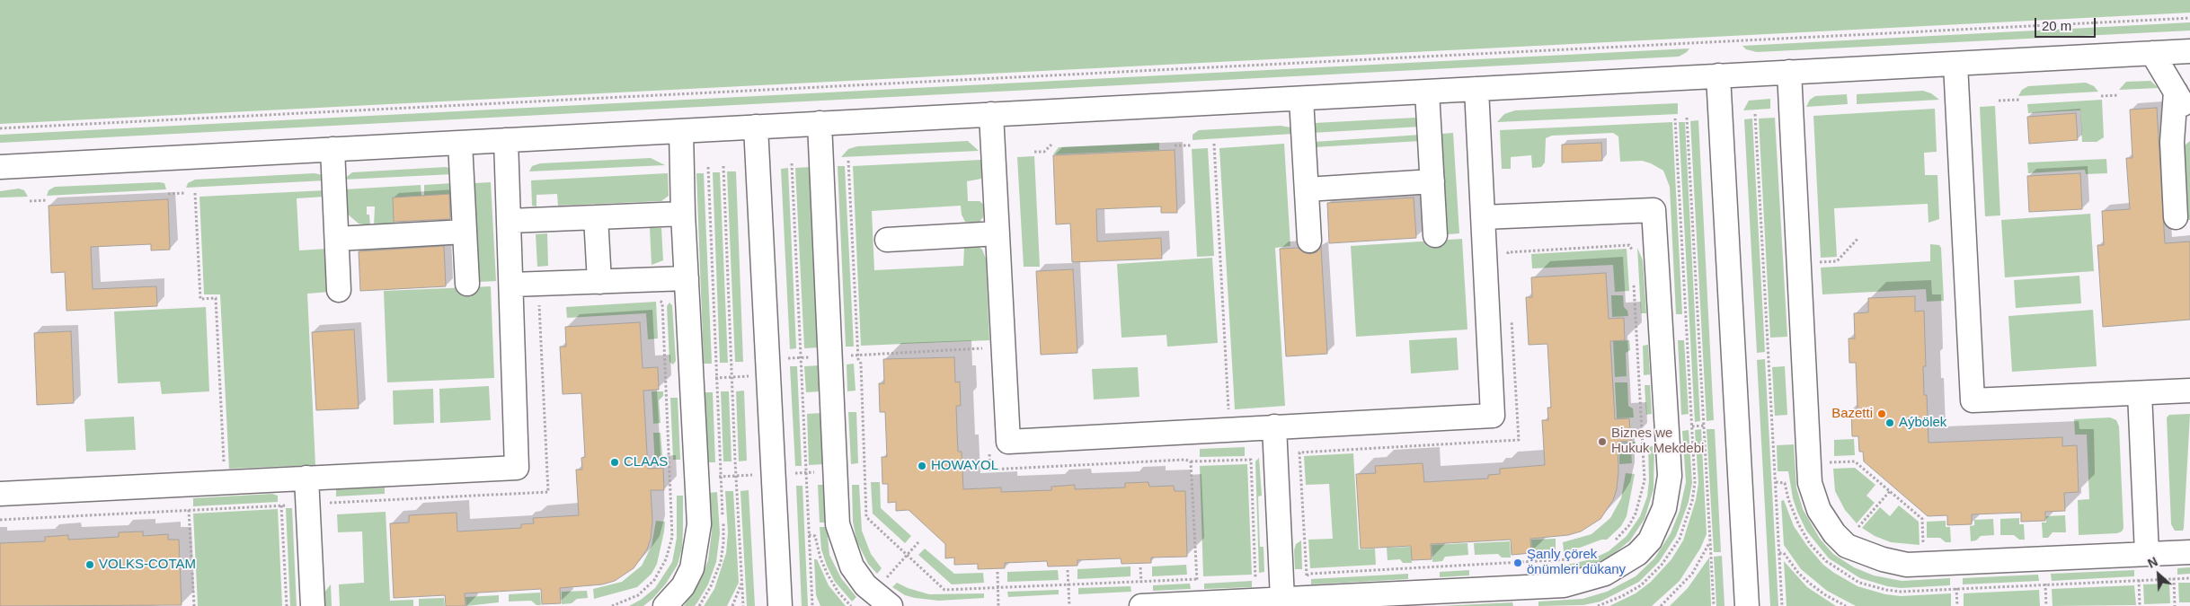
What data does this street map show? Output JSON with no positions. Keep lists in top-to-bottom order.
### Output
{
  "places": [
    "Bazetti",
    "Aýbölek",
    "Biznes we Hukuk Mekdebi",
    "CLAAS",
    "HOWAYOL",
    "Şanly çörek önümleri dükany",
    "VOLKS-COTAM"
  ],
  "scale_bar": "20 m",
  "north": "top left"
}
